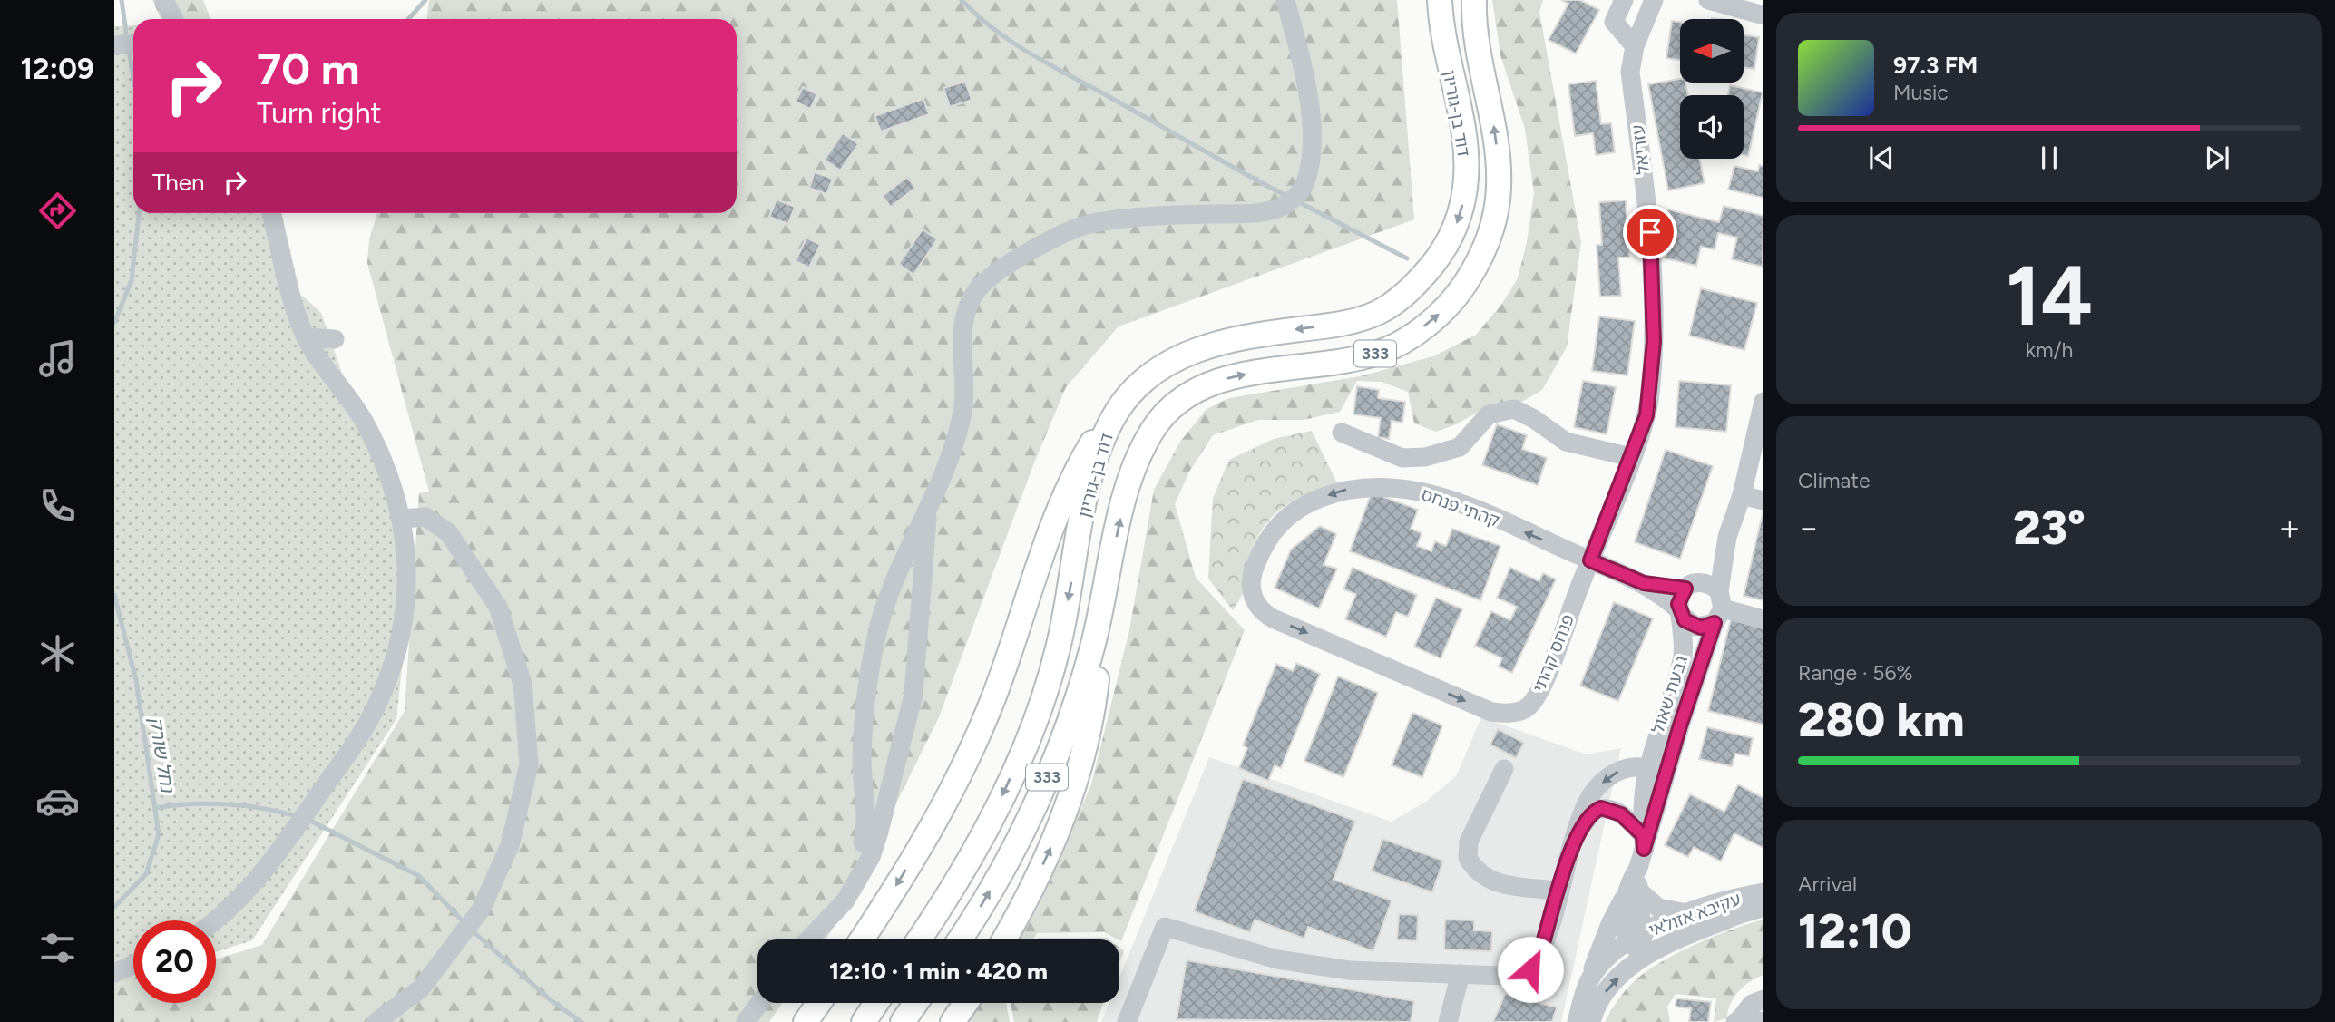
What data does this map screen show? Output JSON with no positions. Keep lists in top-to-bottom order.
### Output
{
  "streets": {
    "main road": ["דוד בן-גוריון", "333"],
    "street": [
      "עזריאל",
      "קהתי פנחס",
      "פנחס קהתי",
      "גבעת שאול",
      "עקיבא אזולאי"
    ]
  },
  "crossings": [
    ["עזריאל", "קהתי פנחס"],
    ["עזריאל", "פנחס קהתי"],
    ["קהתי פנחס", "פנחס קהתי"],
    ["גבעת שאול", "עקיבא אזולאי"]
  ],
  "water": ["נחל שורק"],
  "north": "left",
  "page": {
    "tabs": "12:09",
    "turn": ["70 m", "Turn right"],
    "song": ["97.3 FM", "Music"],
    "then": "Then",
    "tile": [
      ["14", "km/h"],
      "Climate",
      ["Range · 56%", "280 km"],
      ["Arrival", "12:10"]
    ],
    "heat": ["−", "23°", "+"],
    "limit": "20",
    "trip": "12:10 · 1 min · 420 m"
  }
}
